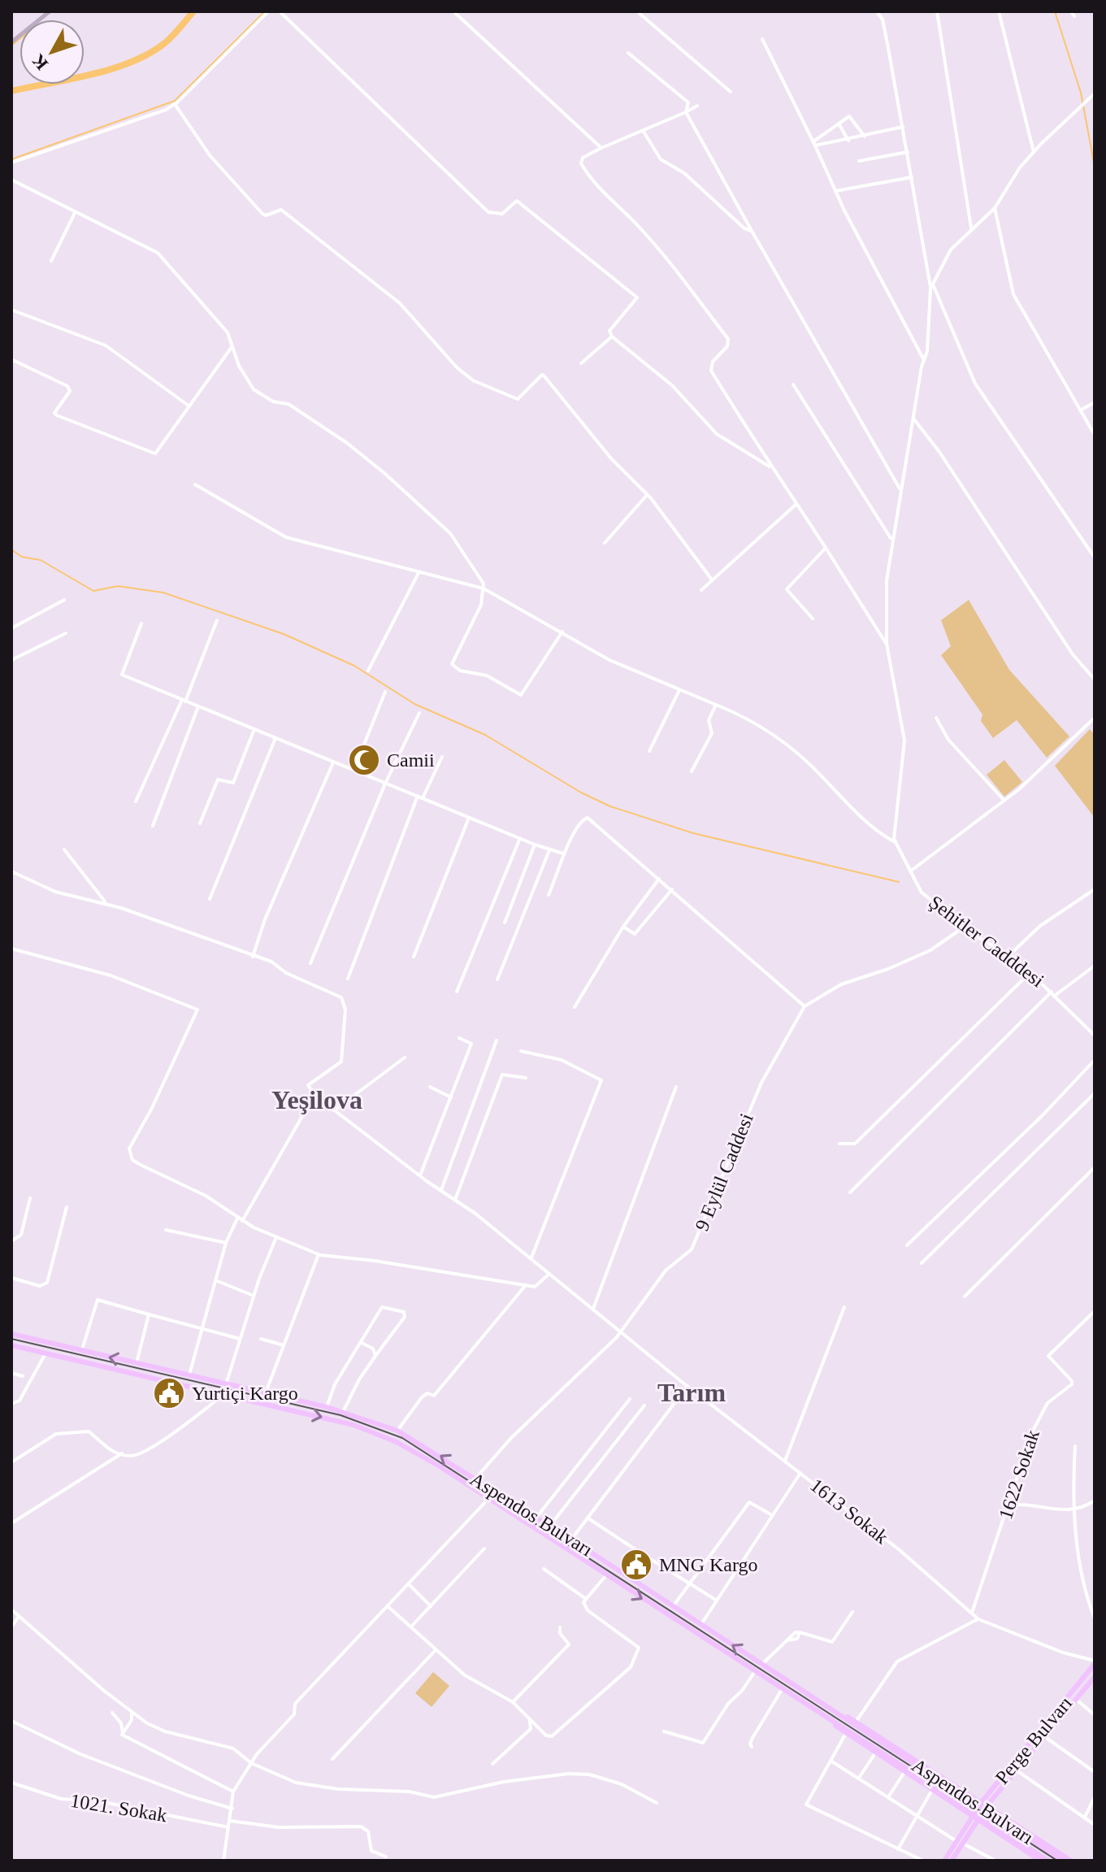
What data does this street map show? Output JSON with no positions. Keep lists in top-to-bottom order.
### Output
{
  "streets": {
    "main road": ["Aspendos Bulvarı", "Perge Bulvarı"],
    "street": [
      "Şehitler Cadddesi",
      "9 Eylül Caddesi",
      "1622 Sokak",
      "1613 Sokak",
      "1021. Sokak"
    ]
  },
  "crossings": [
    ["Şehitler Cadddesi", "9 Eylül Caddesi"],
    ["9 Eylül Caddesi", "1613 Sokak"],
    ["9 Eylül Caddesi", "Aspendos Bulvarı"],
    ["1622 Sokak", "1613 Sokak"],
    ["1613 Sokak", "Perge Bulvarı"]
  ],
  "districts": ["Yeşilova", "Tarım"],
  "places": {
    "mosque": ["Camii"],
    "public building": ["Yurtiçi Kargo", "MNG Kargo"]
  },
  "north": "bottom left"
}
